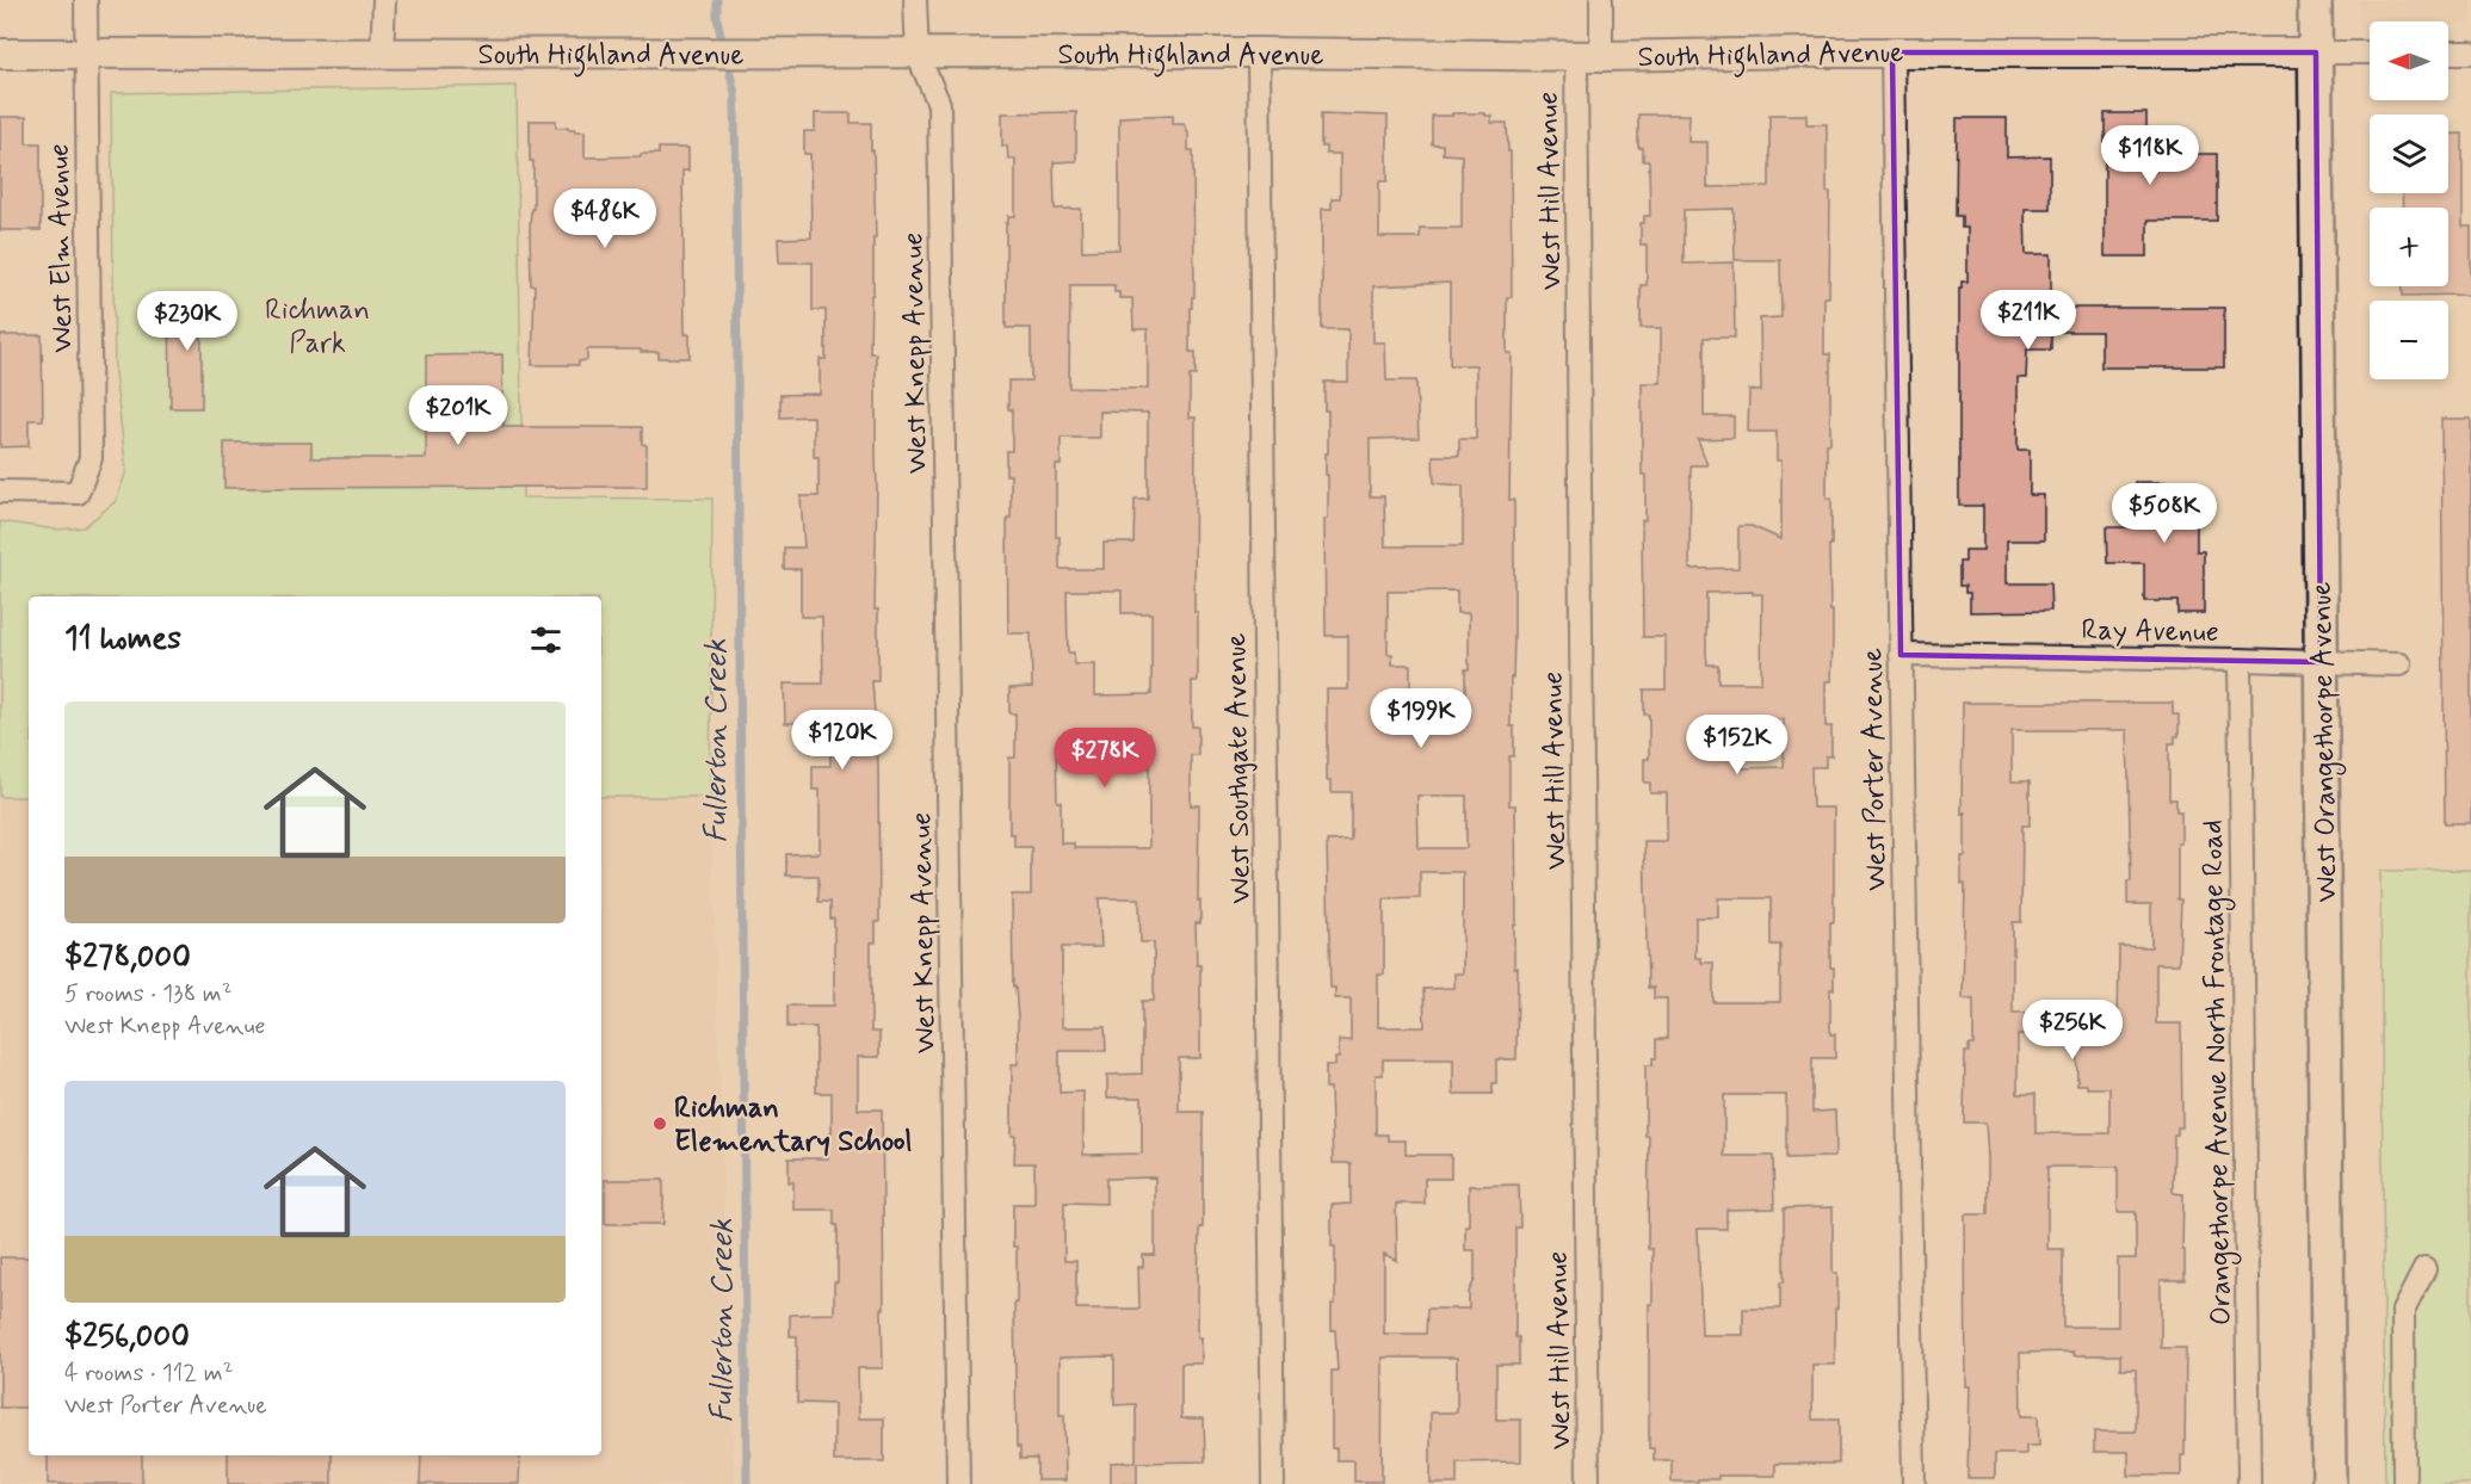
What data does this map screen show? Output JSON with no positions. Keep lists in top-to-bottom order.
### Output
{
  "streets": {
    "main road": ["West Orangethorpe Avenue"],
    "street": [
      "South Highland Avenue",
      "West Hill Avenue",
      "West Elm Avenue",
      "West Knepp Avenue",
      "Ray Avenue",
      "West Southgate Avenue",
      "West Porter Avenue",
      "Orangethorpe Avenue North Frontage Road"
    ]
  },
  "crossings": [
    ["South Highland Avenue", "West Hill Avenue"],
    ["South Highland Avenue", "West Elm Avenue"],
    ["South Highland Avenue", "West Knepp Avenue"],
    ["South Highland Avenue", "West Orangethorpe Avenue"],
    ["South Highland Avenue", "West Southgate Avenue"],
    ["South Highland Avenue", "West Porter Avenue"],
    ["Ray Avenue", "West Orangethorpe Avenue"],
    ["Ray Avenue", "West Porter Avenue"],
    ["Ray Avenue", "Orangethorpe Avenue North Frontage Road"]
  ],
  "water": ["Fullerton Creek"],
  "parks": ["Richman Park"],
  "places": ["Richman Elementary School"],
  "north": "left",
  "page": {
    "map_buttons": ["+", "−"],
    "price": [
      "$118K",
      "$486K",
      "$211K",
      "$230K",
      "$201K",
      "$508K",
      "$199K",
      "$120K",
      "$152K",
      "$278K",
      "$256K"
    ],
    "heading": "11 homes",
    "list": [
      {
        "name": "$278,000",
        "note": "5 rooms · 138 m² · West Knepp Avenue"
      },
      {
        "name": "$256,000",
        "note": "4 rooms · 112 m² · West Porter Avenue"
      }
    ]
  }
}
